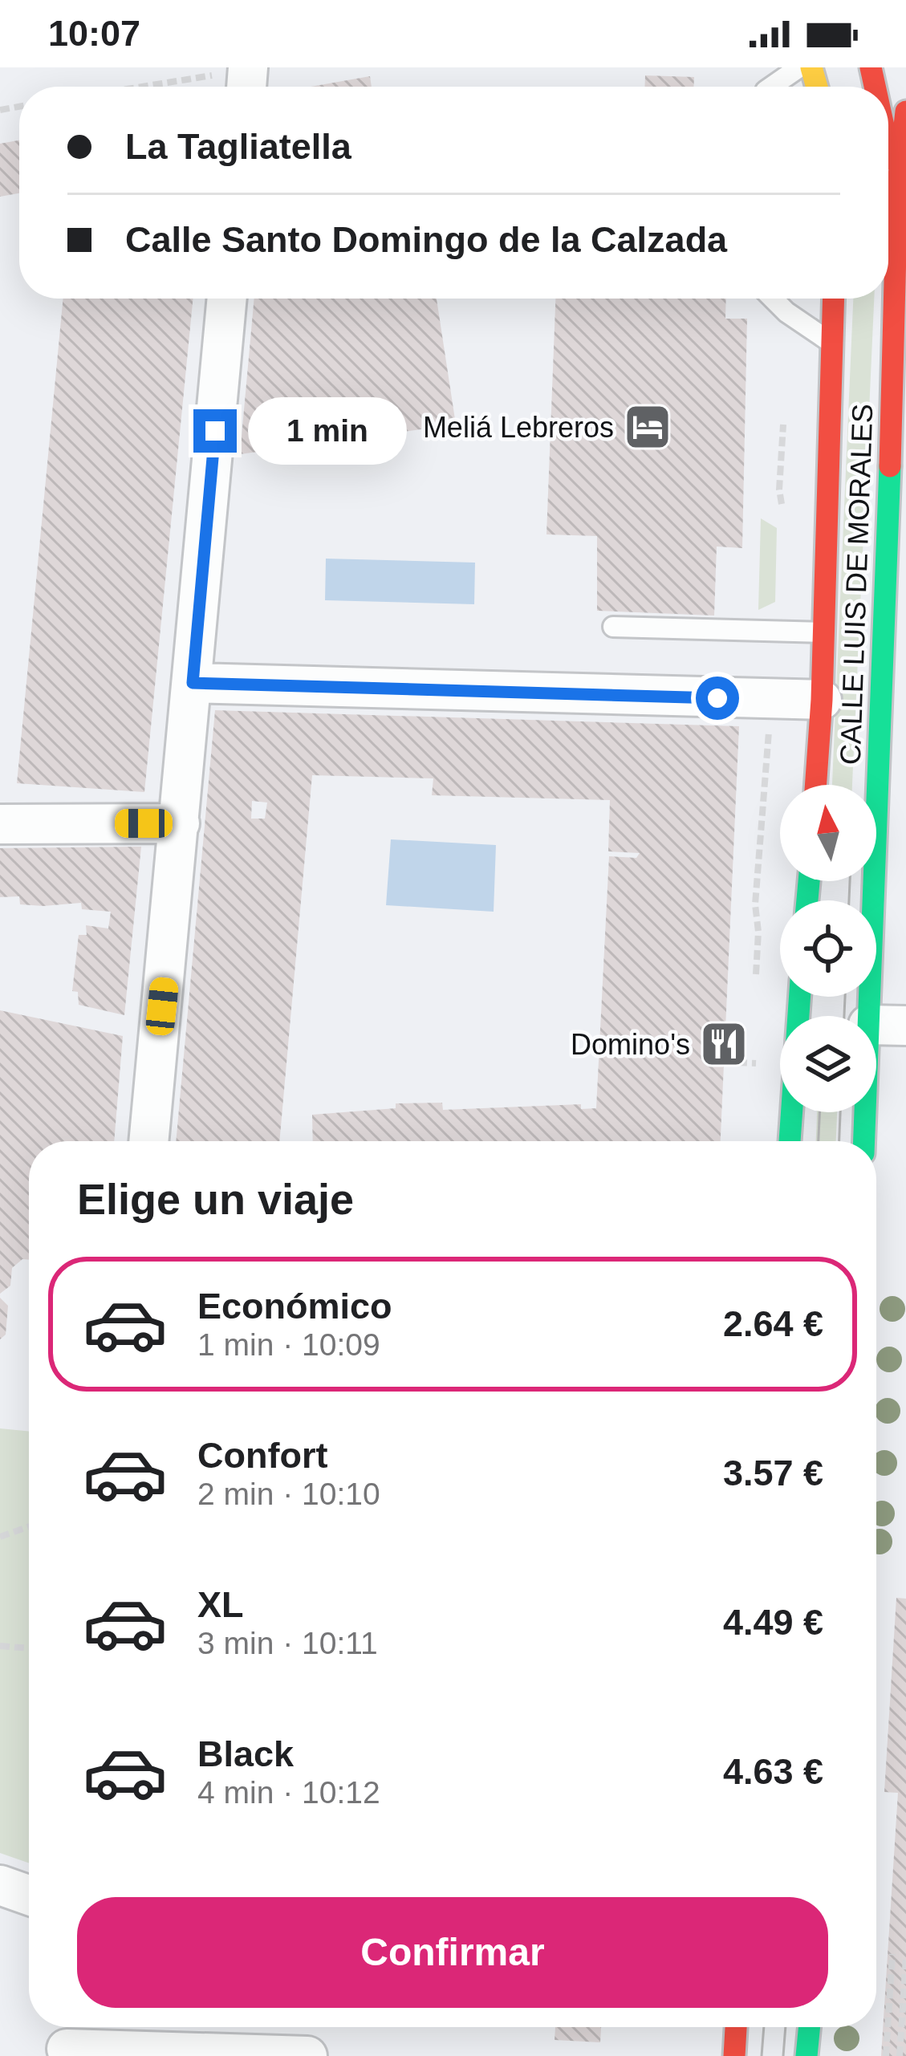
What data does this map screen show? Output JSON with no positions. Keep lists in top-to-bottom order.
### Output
{
  "streets": {
    "main road": ["CALLE LUIS DE MORALES"]
  },
  "places": {
    "hotel": ["Meliá Lebreros"],
    "restaurant": ["Domino's"]
  },
  "north": "top",
  "page": {
    "status": "10:07",
    "banner": ["La Tagliatella", "Calle Santo Domingo de la Calzada"],
    "bubble": "1 min",
    "heading": "Elige un viaje",
    "list": [
      {
        "name": "Económico",
        "note": "1 min · 10:09",
        "value": "2.64 €"
      },
      {
        "name": "Confort",
        "note": "2 min · 10:10",
        "value": "3.57 €"
      },
      {
        "name": "XL",
        "note": "3 min · 10:11",
        "value": "4.49 €"
      },
      {
        "name": "Black",
        "note": "4 min · 10:12",
        "value": "4.63 €"
      }
    ],
    "buttons": "Confirmar"
  }
}
